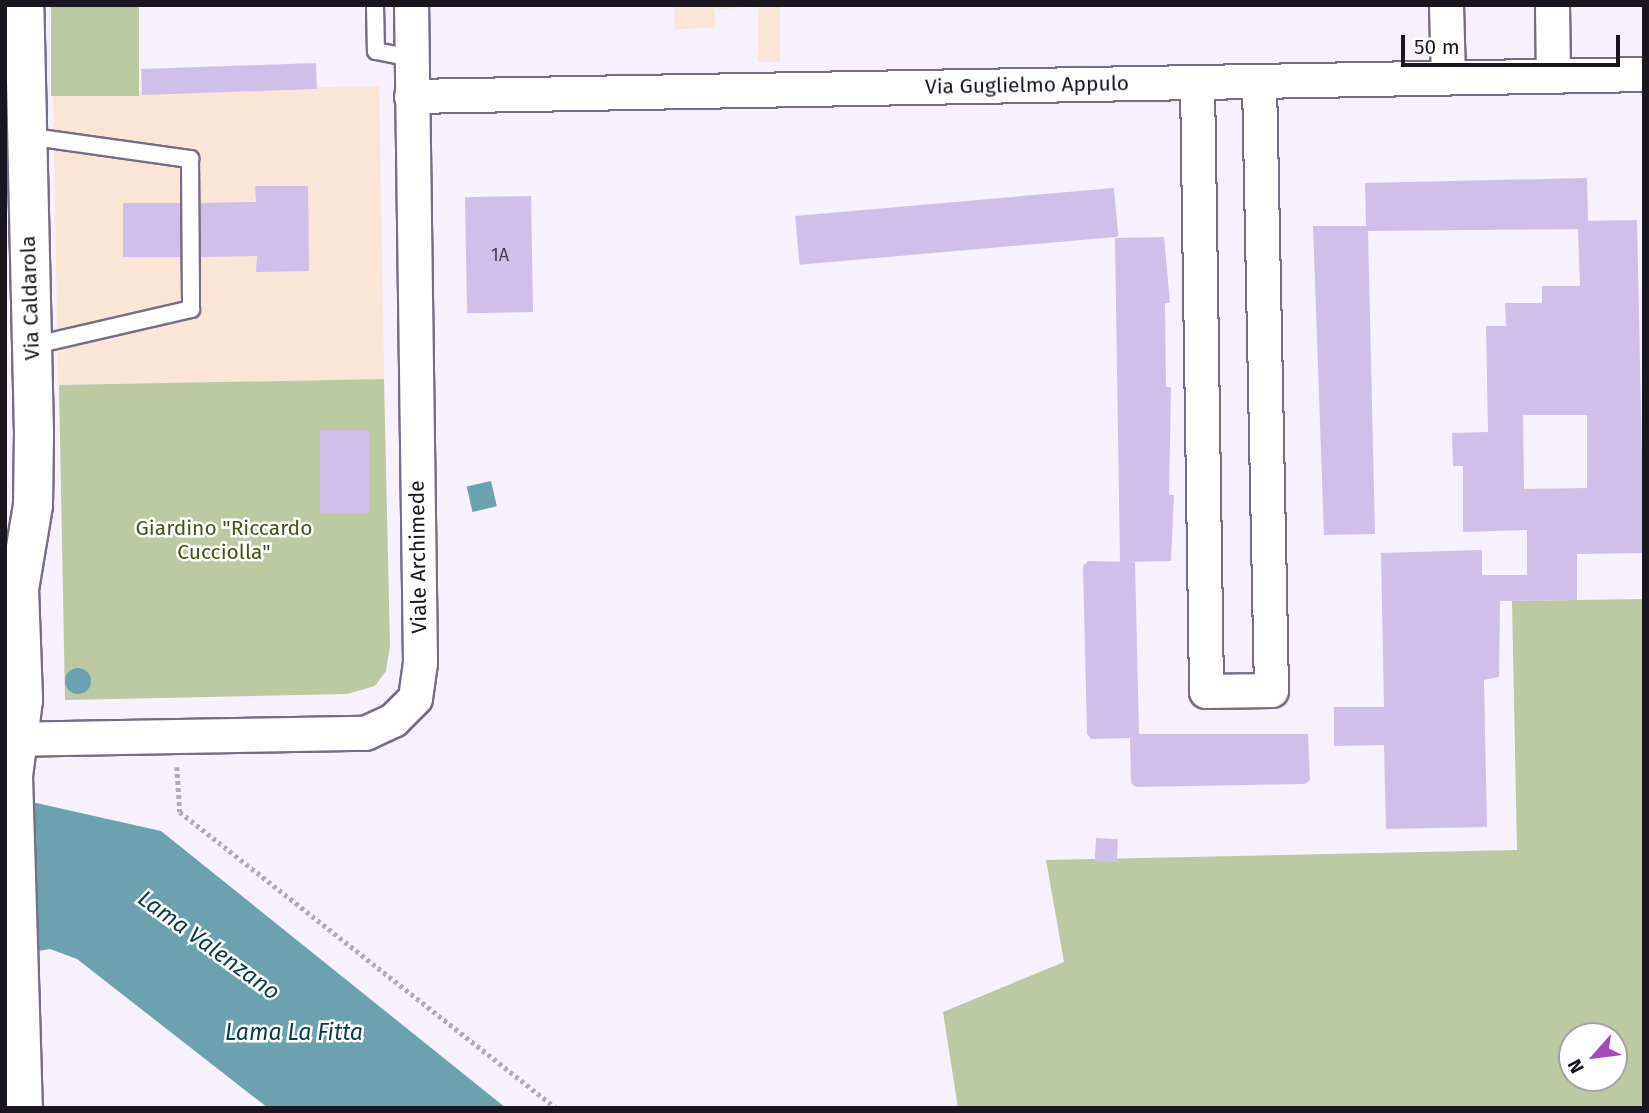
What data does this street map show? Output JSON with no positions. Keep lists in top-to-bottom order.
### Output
{
  "streets": {
    "street": ["Via Guglielmo Appulo", "Via Caldarola", "Viale Archimede"]
  },
  "crossings": [
    ["Via Guglielmo Appulo", "Viale Archimede"],
    ["Via Caldarola", "Viale Archimede"]
  ],
  "water": ["Lama Valenzano", "Lama La Fitta"],
  "parks": ["Giardino \"Riccardo Cucciolla\""],
  "house_numbers": ["1A"],
  "scale_bar": "50 m",
  "north": "bottom left"
}
